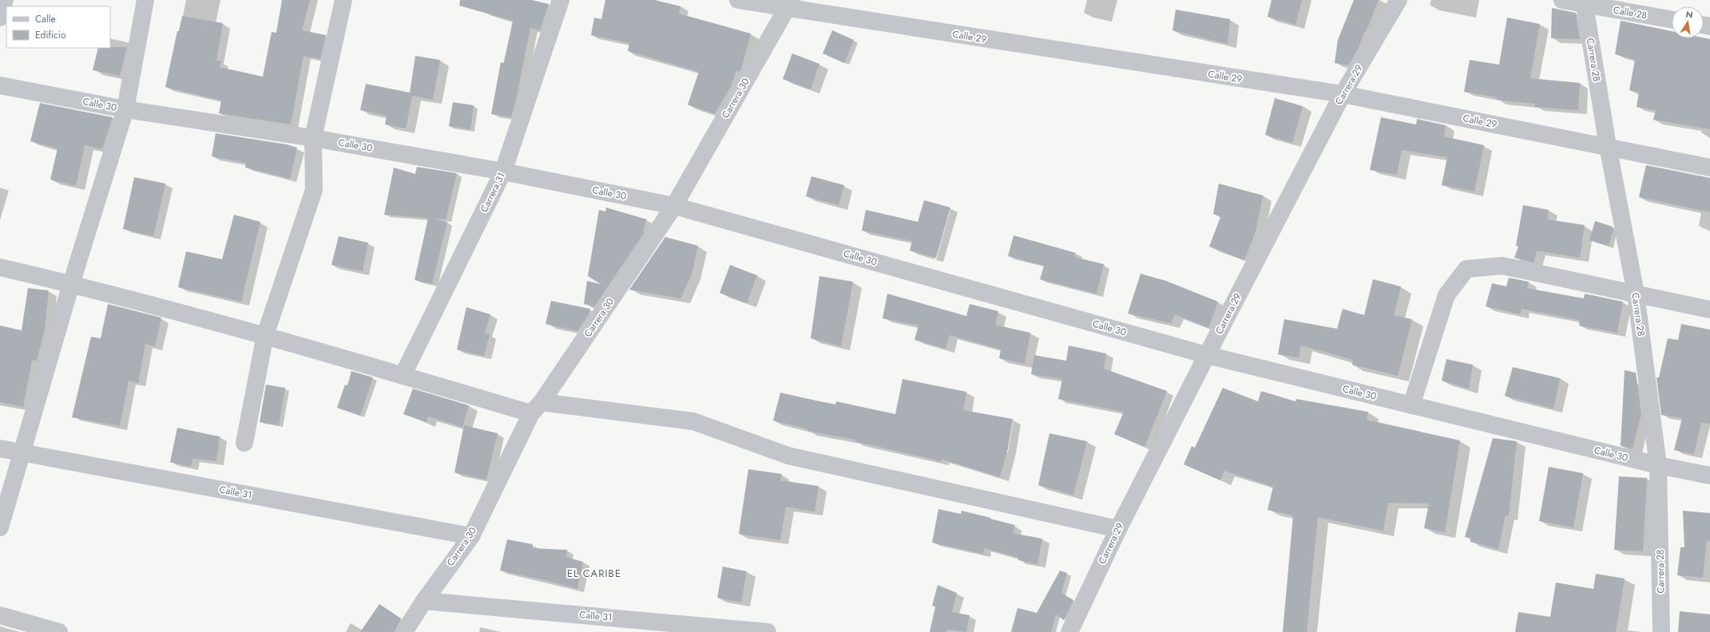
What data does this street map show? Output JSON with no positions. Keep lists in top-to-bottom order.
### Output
{
  "streets": {
    "street": [
      "Calle 28",
      "Calle 29",
      "Carrera 28",
      "Carrera 29",
      "Carrera 30",
      "Calle 30",
      "Carrera 31",
      "Calle 31"
    ]
  },
  "crossings": [
    ["Calle 28", "Carrera 28"],
    ["Calle 29", "Carrera 28"],
    ["Calle 29", "Carrera 29"],
    ["Calle 29", "Carrera 30"],
    ["Carrera 28", "Calle 30"],
    ["Carrera 29", "Calle 30"],
    ["Carrera 30", "Calle 30"],
    ["Carrera 30", "Calle 31"],
    ["Calle 30", "Carrera 31"]
  ],
  "districts": ["EL CARIBE"],
  "legend": ["Calle", "Edificio"],
  "north": "top"
}
